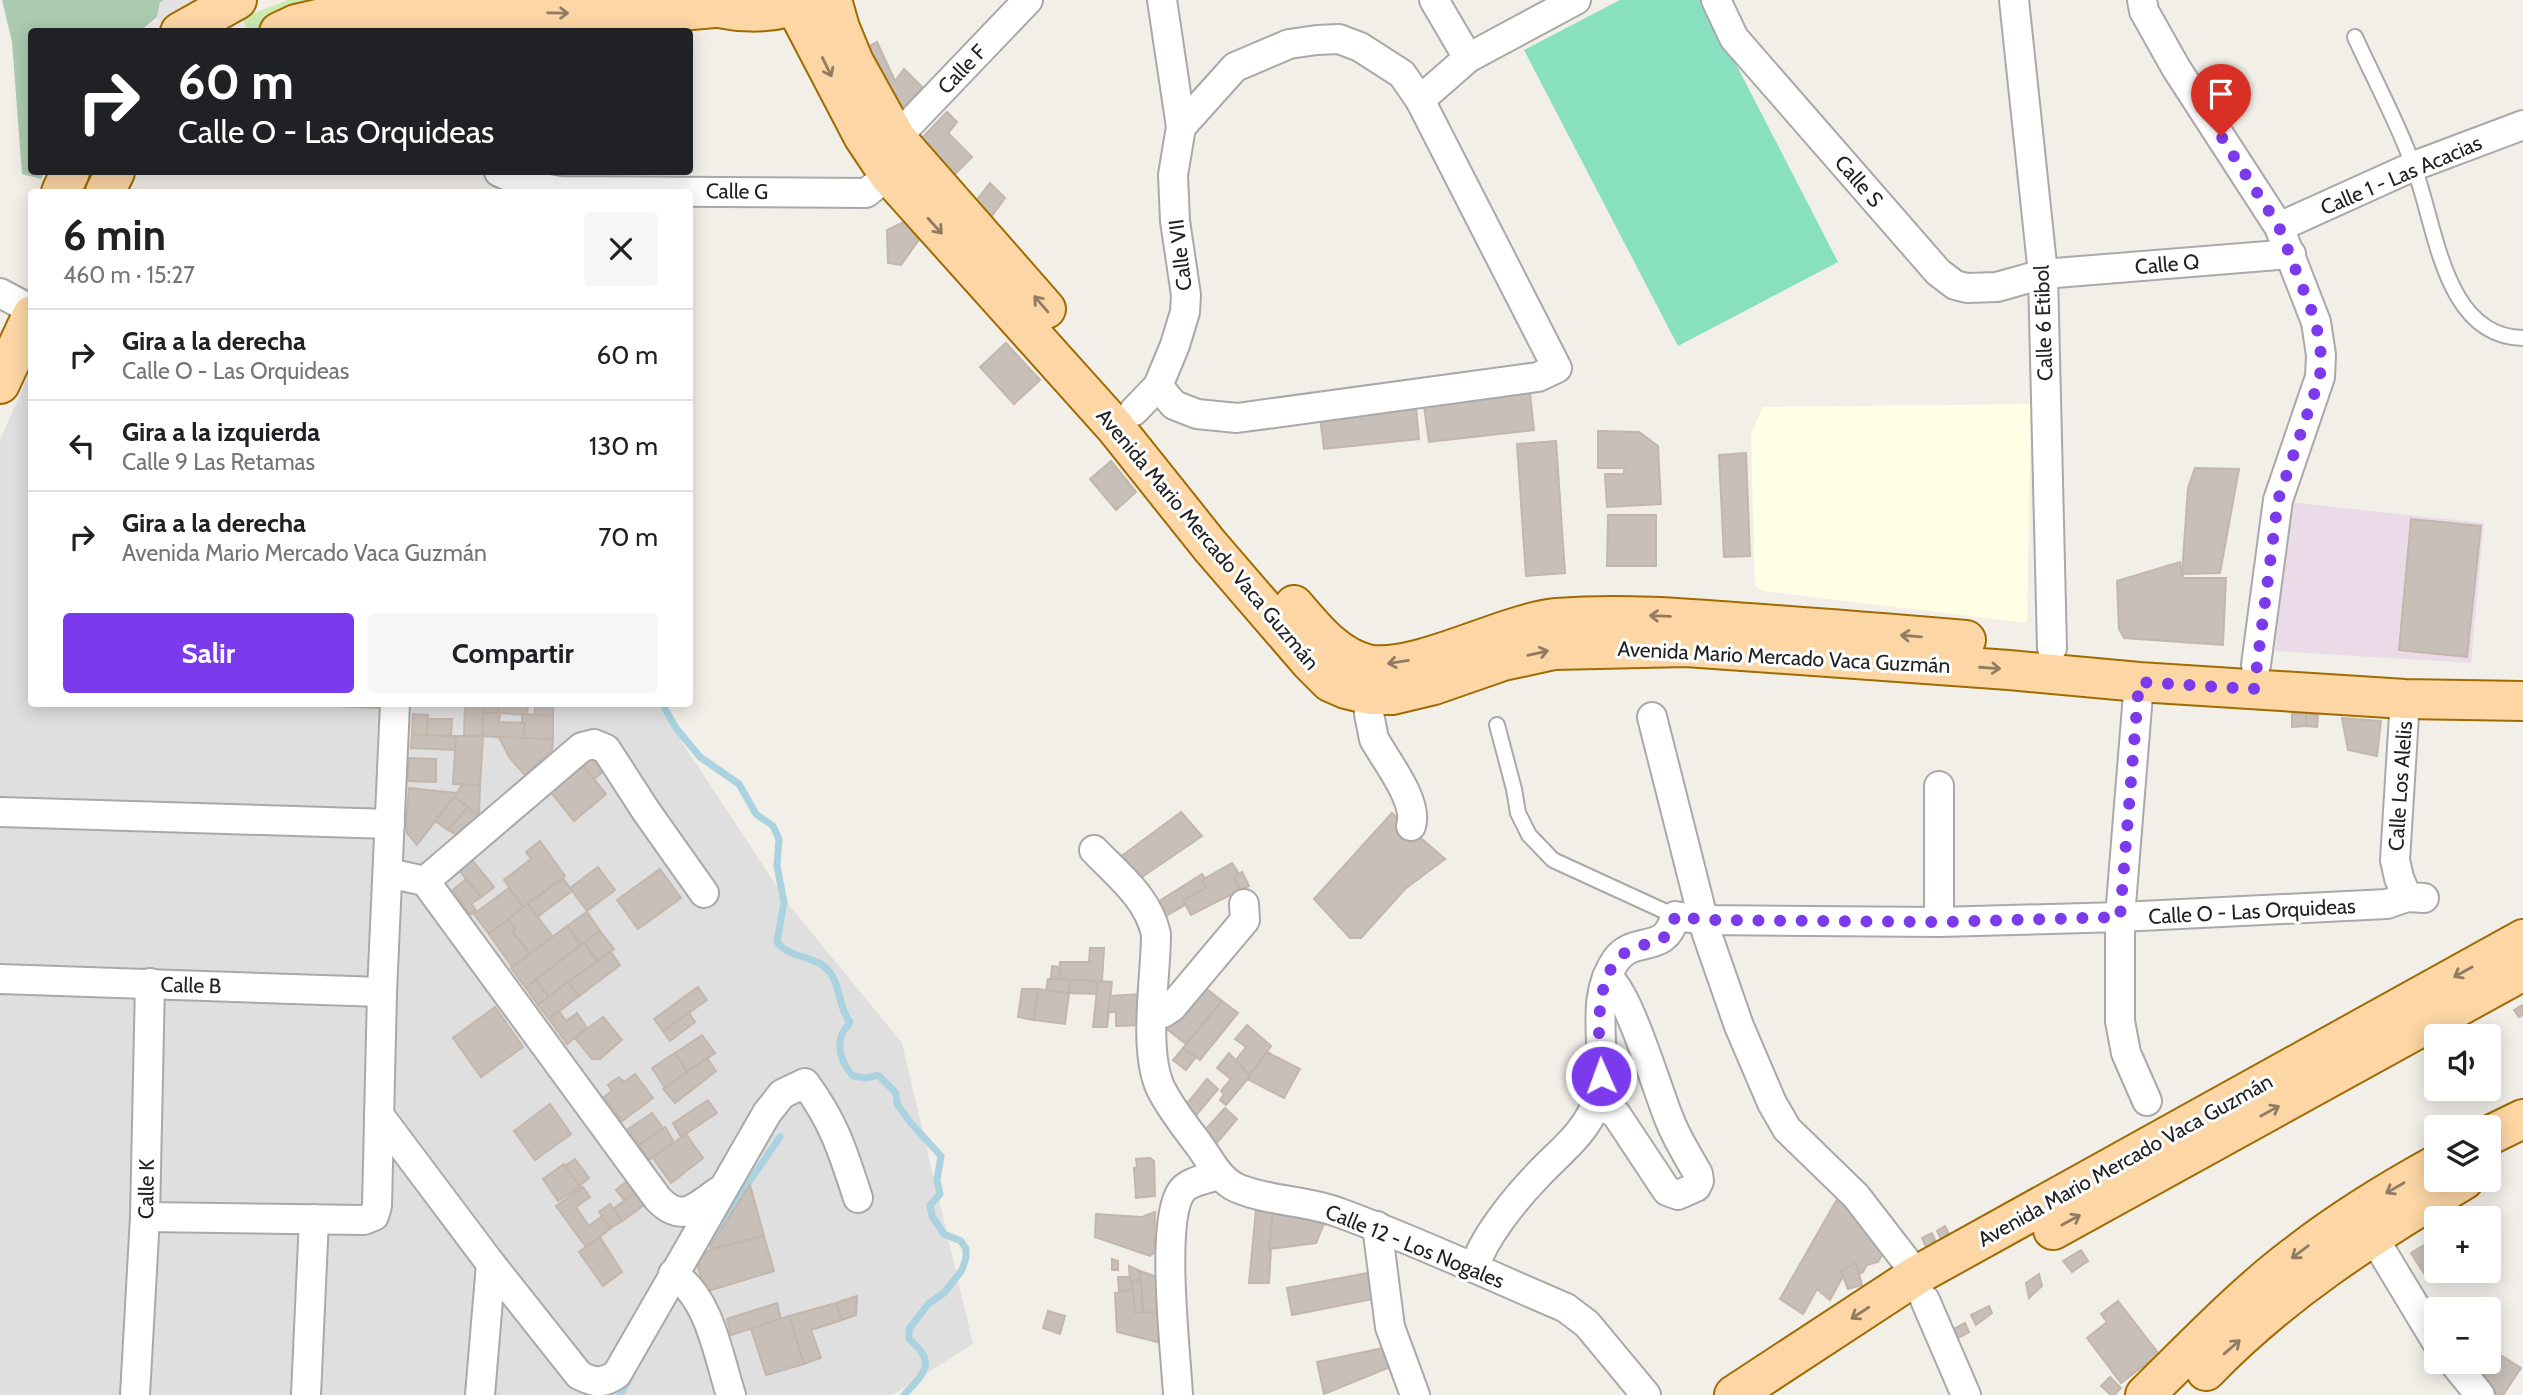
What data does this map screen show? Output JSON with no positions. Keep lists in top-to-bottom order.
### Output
{
  "streets": {
    "main road": ["Avenida Mario Mercado Vaca Guzmán"],
    "street": [
      "Calle F",
      "Calle 1 - Las Acacias",
      "Calle S",
      "Calle G",
      "Calle VII",
      "Calle Q",
      "Calle 6 Etibol",
      "Calle Los Alelis",
      "Calle O - Las Orquideas",
      "Calle B",
      "Calle K",
      "Calle 12 - Los Nogales"
    ]
  },
  "crossings": [
    ["Calle F", "Avenida Mario Mercado Vaca Guzmán"],
    ["Calle S", "Calle Q"],
    ["Calle S", "Calle 6 Etibol"],
    ["Calle G", "Avenida Mario Mercado Vaca Guzmán"],
    ["Calle VII", "Avenida Mario Mercado Vaca Guzmán"],
    ["Calle Q", "Calle 6 Etibol"],
    ["Calle 6 Etibol", "Avenida Mario Mercado Vaca Guzmán"],
    ["Avenida Mario Mercado Vaca Guzmán", "Calle Los Alelis"],
    ["Calle Los Alelis", "Calle O - Las Orquideas"],
    ["Calle B", "Calle K"]
  ],
  "page": {
    "turn": ["60 m", "Calle O - Las Orquideas"],
    "heading": ["6 min", "460 m · 15:27"],
    "list": [
      {
        "name": "Gira a la derecha",
        "note": "Calle O - Las Orquideas",
        "value": "60 m"
      },
      {
        "name": "Gira a la izquierda",
        "note": "Calle 9 Las Retamas",
        "value": "130 m"
      },
      {
        "name": "Gira a la derecha",
        "note": "Avenida Mario Mercado Vaca Guzmán",
        "value": "70 m"
      }
    ],
    "buttons": ["Salir", "Compartir"],
    "map_buttons": ["+", "−"]
  }
}
